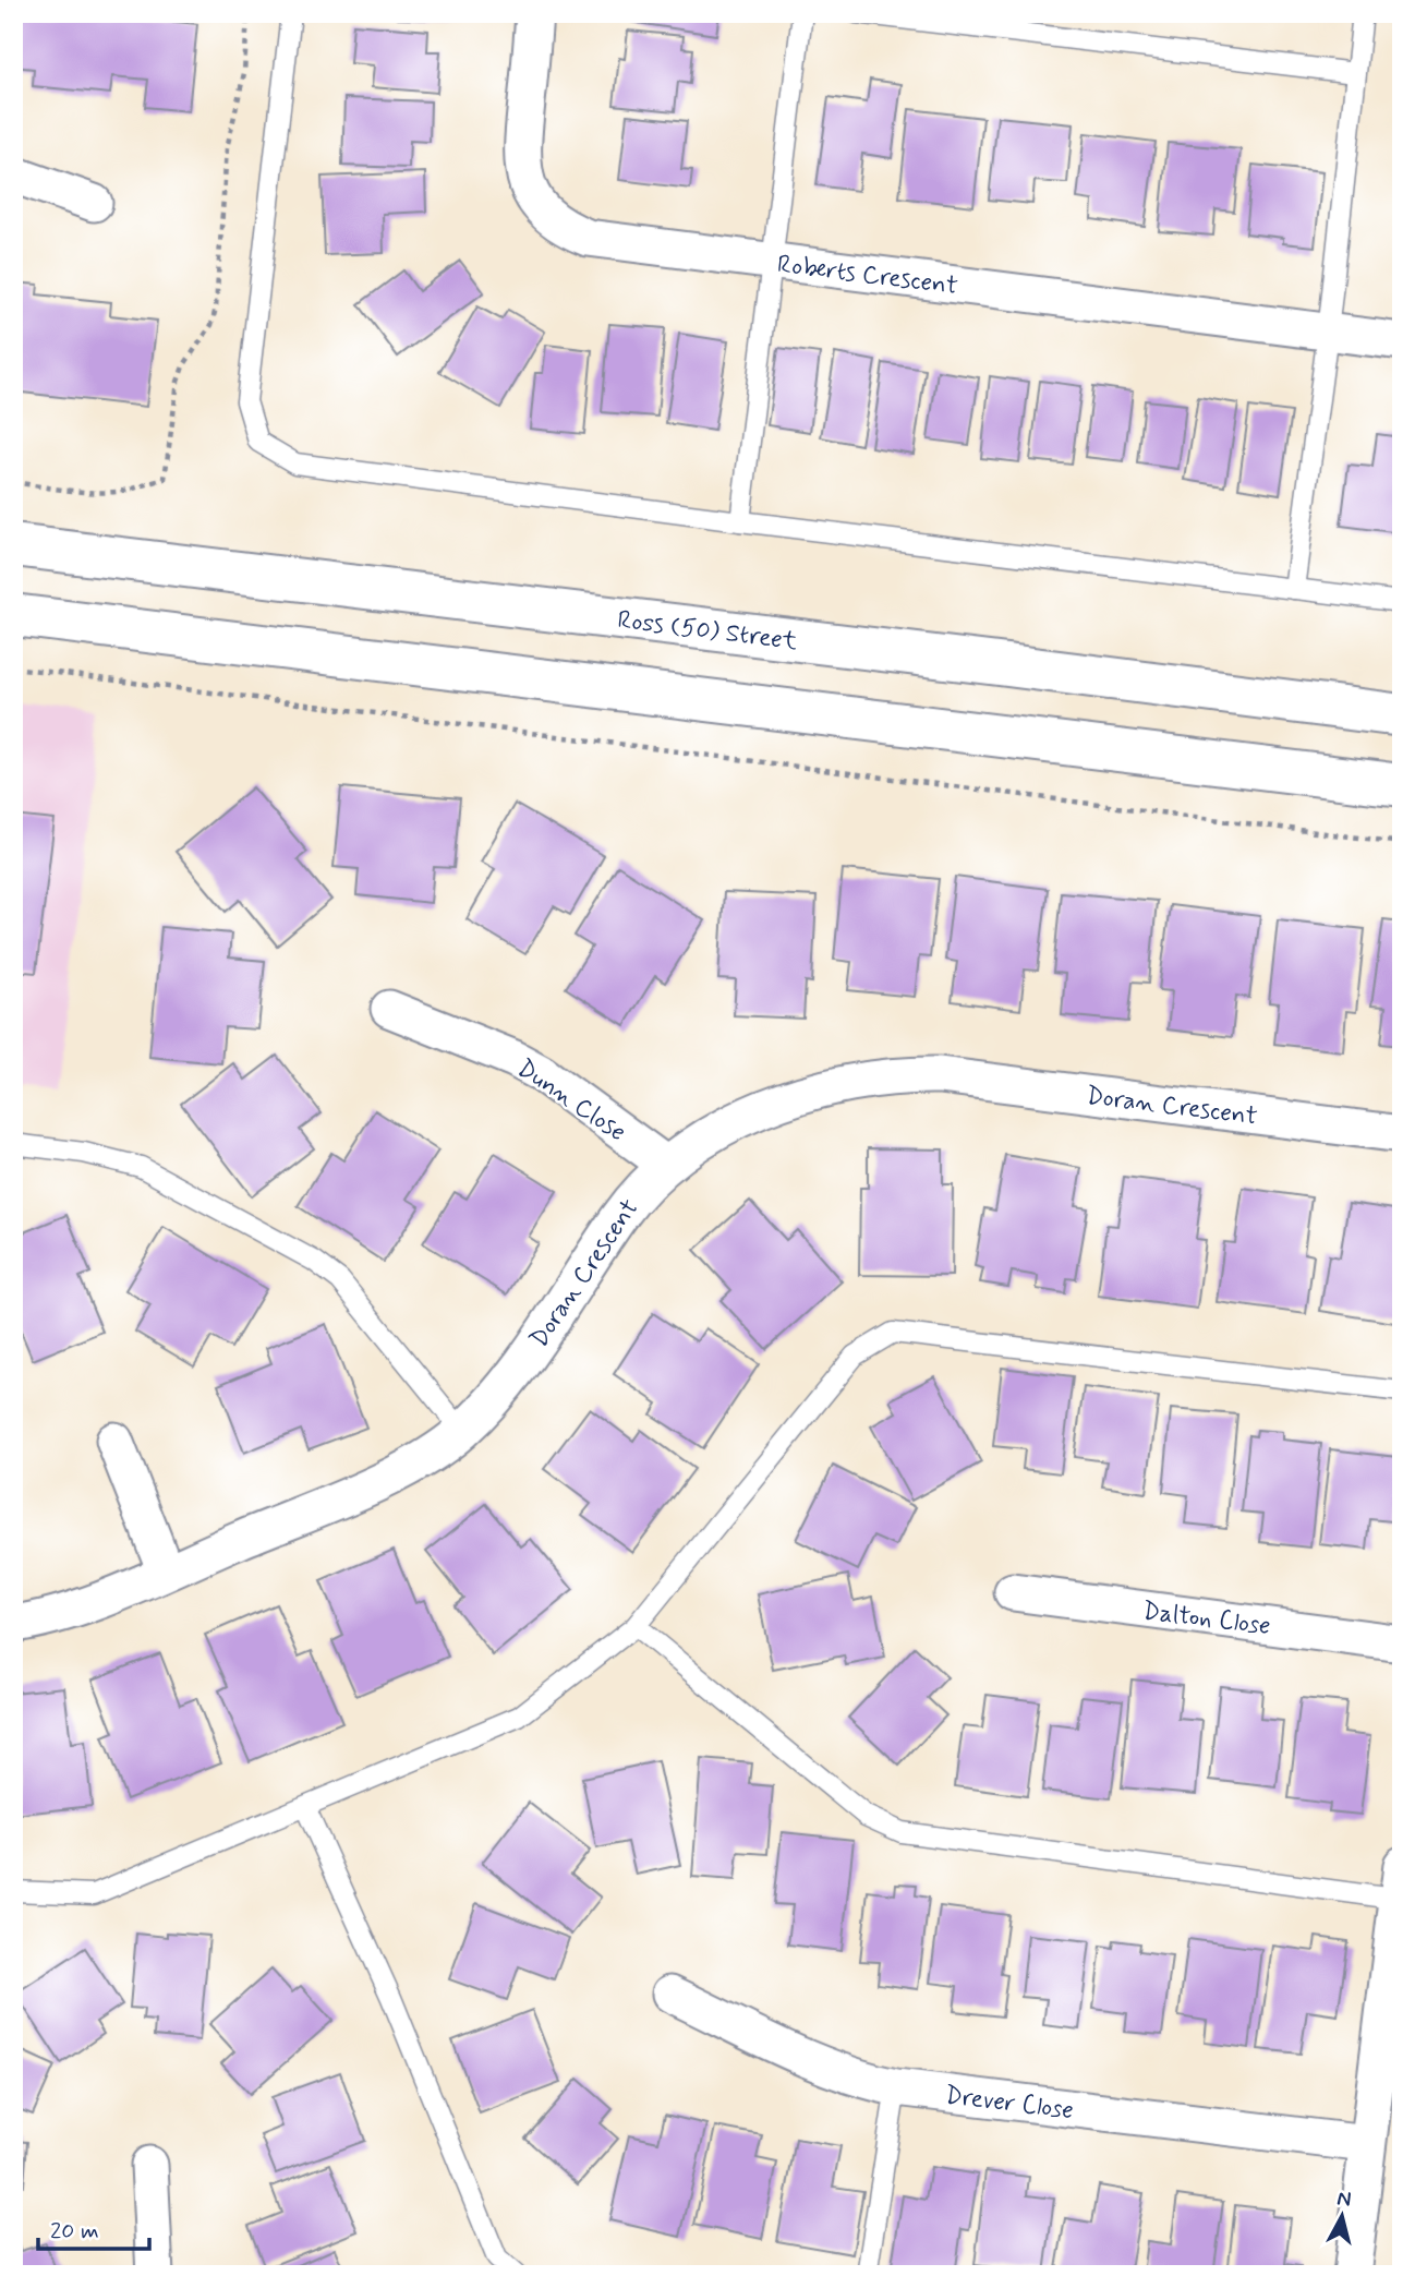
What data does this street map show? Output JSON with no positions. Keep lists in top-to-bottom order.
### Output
{
  "streets": {
    "street": [
      "Roberts Crescent",
      "Ross (50) Street",
      "Dunn Close",
      "Doran Crescent",
      "Dalton Close",
      "Drever Close"
    ]
  },
  "crossings": [
    ["Dunn Close", "Doran Crescent"]
  ],
  "scale_bar": "20 m",
  "north": "top"
}
